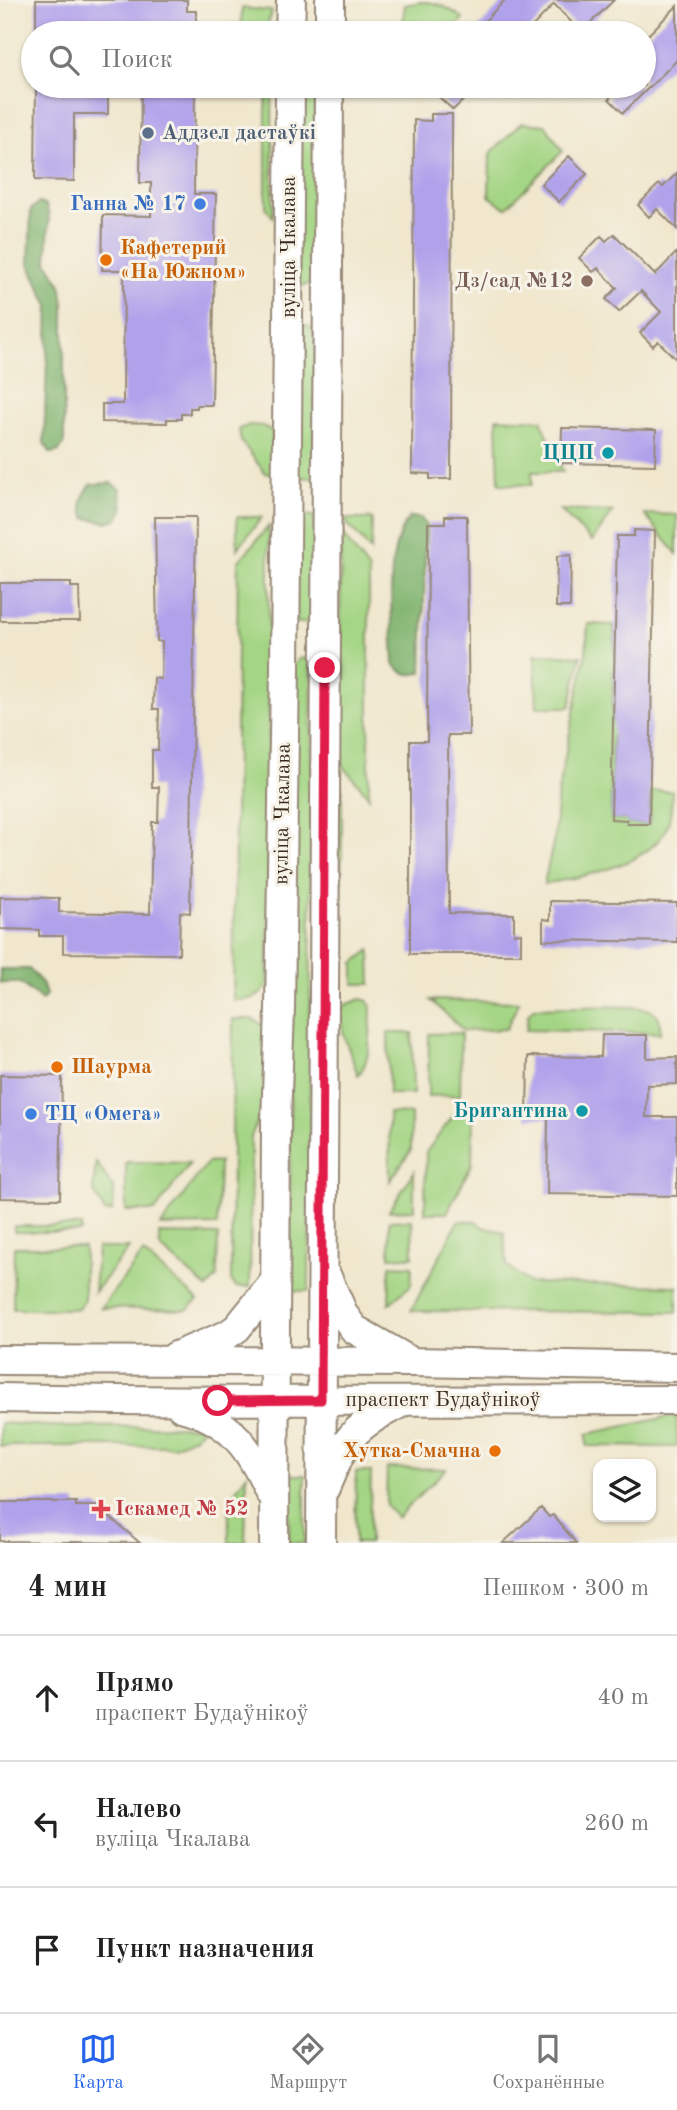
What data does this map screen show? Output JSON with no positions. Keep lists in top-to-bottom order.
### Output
{
  "streets": {
    "main road": ["вуліца Чкалава", "праспект Будаўнікоў"]
  },
  "crossings": [
    ["вуліца Чкалава", "праспект Будаўнікоў"]
  ],
  "places": {
    "other": [
      "Аддзел дастаўкі",
      "Ганна № 17",
      "Кафетерий «На Южном»",
      "Дз/сад №12",
      "ЦЦП",
      "Шаурма",
      "Бригантина",
      "ТЦ «Омега»",
      "Хутка-Смачна"
    ],
    "health": ["Іскамед № 52"]
  },
  "page": {
    "search": "Поиск",
    "heading": ["4 мин", "Пешком · 300 m"],
    "list": [
      ["Прямо", "праспект Будаўнікоў", "40 m"],
      ["Налево", "вуліца Чкалава", "260 m"],
      "Пункт назначения"
    ],
    "nav": ["Карта", "Маршрут", "Сохранённые"]
  }
}
